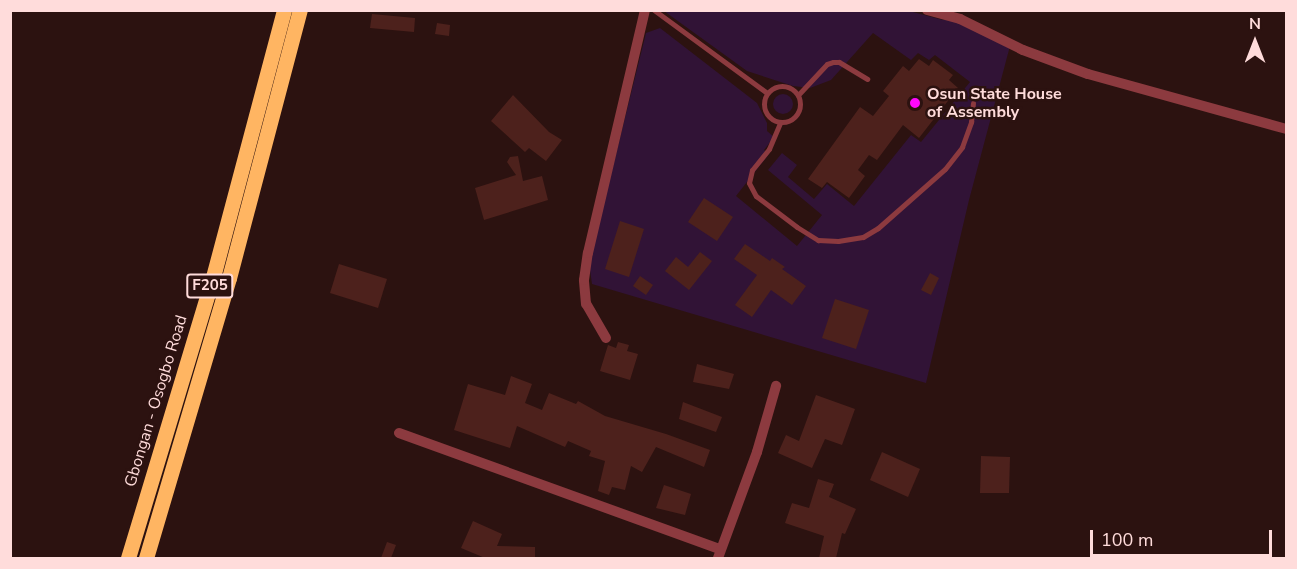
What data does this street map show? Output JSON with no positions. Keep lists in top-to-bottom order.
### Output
{
  "streets": {
    "main road": ["F205", "Gbongan - Osogbo Road"]
  },
  "places": ["Osun State House of Assembly"],
  "scale_bar": "100 m",
  "north": "top"
}
